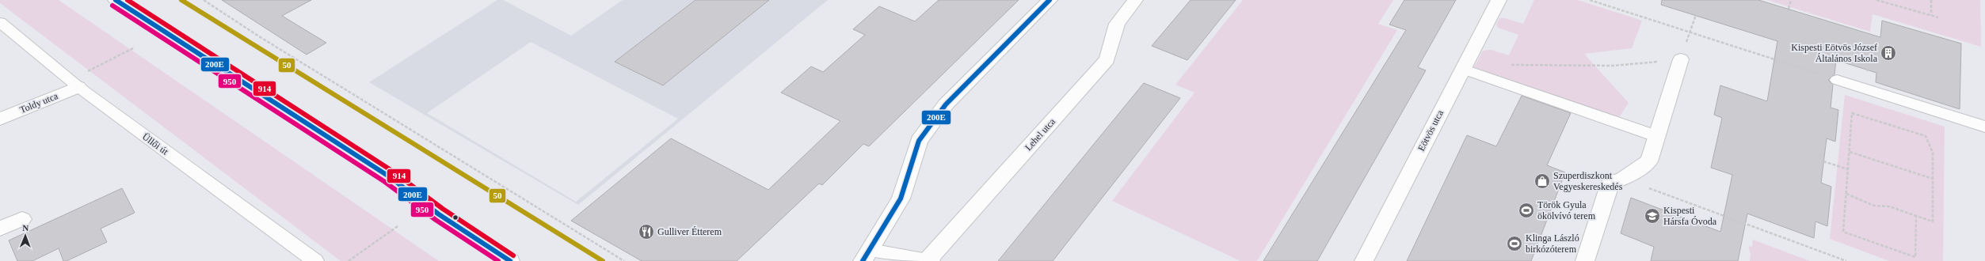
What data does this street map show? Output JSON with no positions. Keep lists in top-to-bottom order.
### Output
{
  "streets": {
    "street": ["Toldy utca", "Eötvös utca", "Lehel utca"],
    "lane": ["Üllői út"]
  },
  "crossings": [
    ["Toldy utca", "Üllői út"]
  ],
  "places": {
    "building": ["Kispesti Eötvös József Általános Iskola"],
    "shop": ["Szuperdiszkont Vegyeskereskedés"],
    "sports": ["Török Gyula ökölvívó terem", "Klinga László birkózóterem"],
    "school or university": ["Kispesti Hársfa Óvoda"],
    "restaurant": ["Gulliver Étterem"]
  },
  "lines": [
    "transit line 50",
    "transit line 200E",
    "transit line 914",
    "transit line 950"
  ],
  "north": "top"
}
